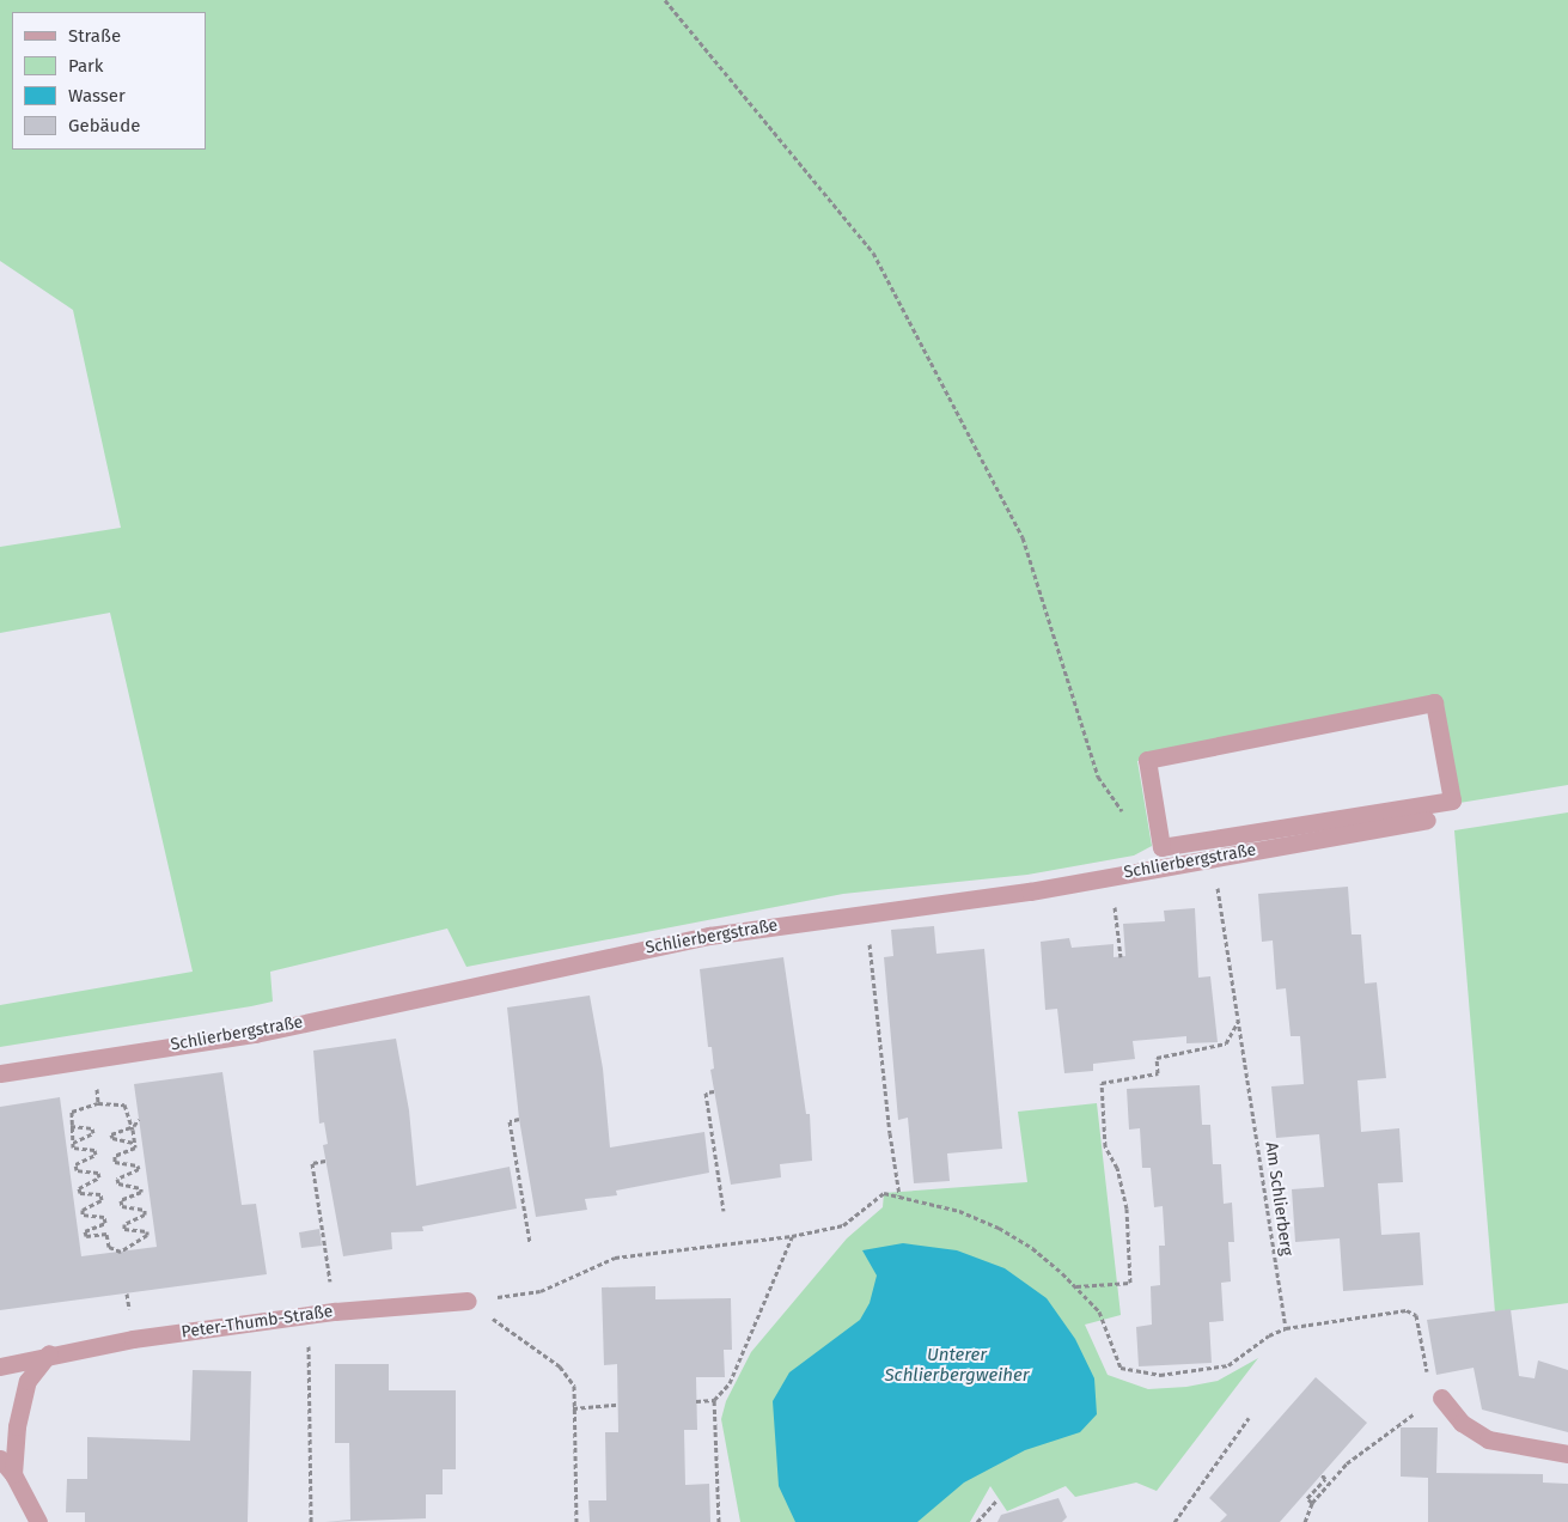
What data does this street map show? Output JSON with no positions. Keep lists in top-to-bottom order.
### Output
{
  "streets": {
    "street": ["Schlierbergstraße", "Peter-Thumb-Straße"],
    "path": ["Am Schlierberg"]
  },
  "crossings": [
    ["Schlierbergstraße", "Am Schlierberg"]
  ],
  "water": ["Unterer Schlierbergweiher"],
  "legend": [
    "Straße",
    "Park",
    "Wasser",
    "Gebäude"
  ]
}
